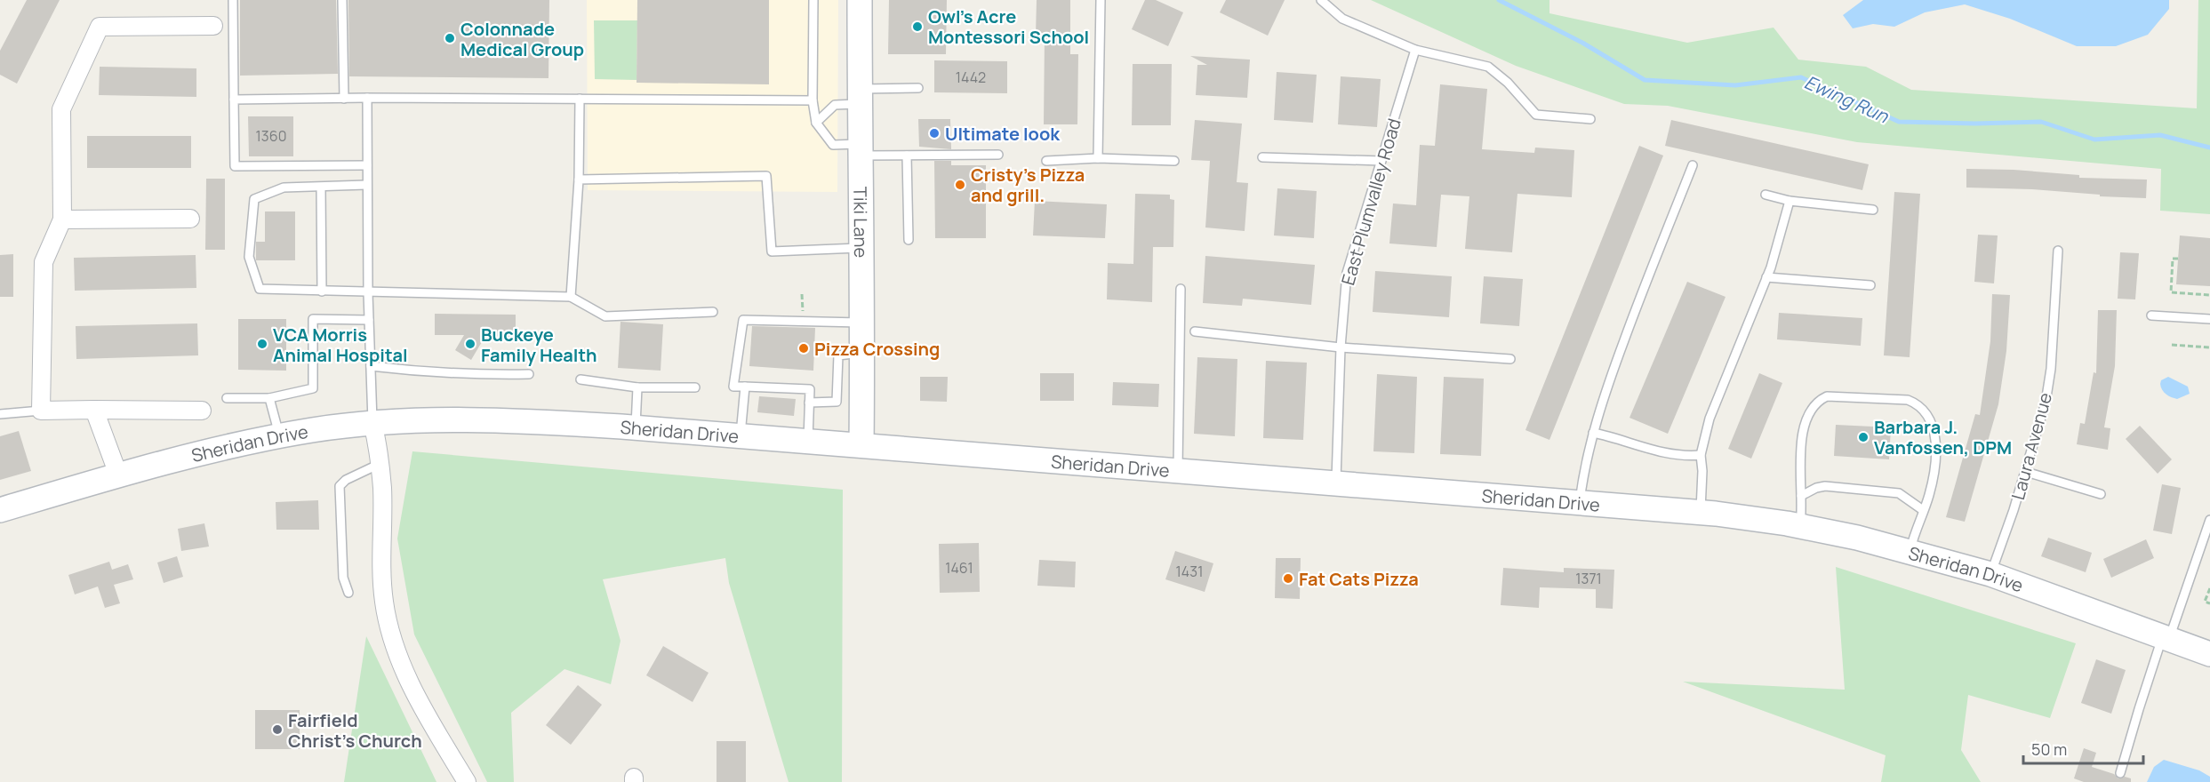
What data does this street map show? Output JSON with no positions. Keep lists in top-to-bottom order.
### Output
{
  "streets": {
    "street": ["Tiki Lane", "Sheridan Drive"],
    "lane": ["East Plumvalley Road", "Laura Avenue"]
  },
  "crossings": [
    ["East Plumvalley Road", "Sheridan Drive"],
    ["Tiki Lane", "Sheridan Drive"],
    ["Sheridan Drive", "Laura Avenue"]
  ],
  "water": ["Ewing Run"],
  "places": [
    "Owl's Acre Montessori School",
    "Colonnade Medical Group",
    "Ultimate look",
    "Cristy's Pizza and grill.",
    "VCA Morris Animal Hospital",
    "Buckeye Family Health",
    "Pizza Crossing",
    "Barbara J. Vanfossen, DPM",
    "Fat Cats Pizza",
    "Fairfield Christ's Church"
  ],
  "house_numbers": [
    "1442",
    "1360",
    "1461",
    "1431",
    "1371"
  ],
  "scale_bar": "50 m"
}
